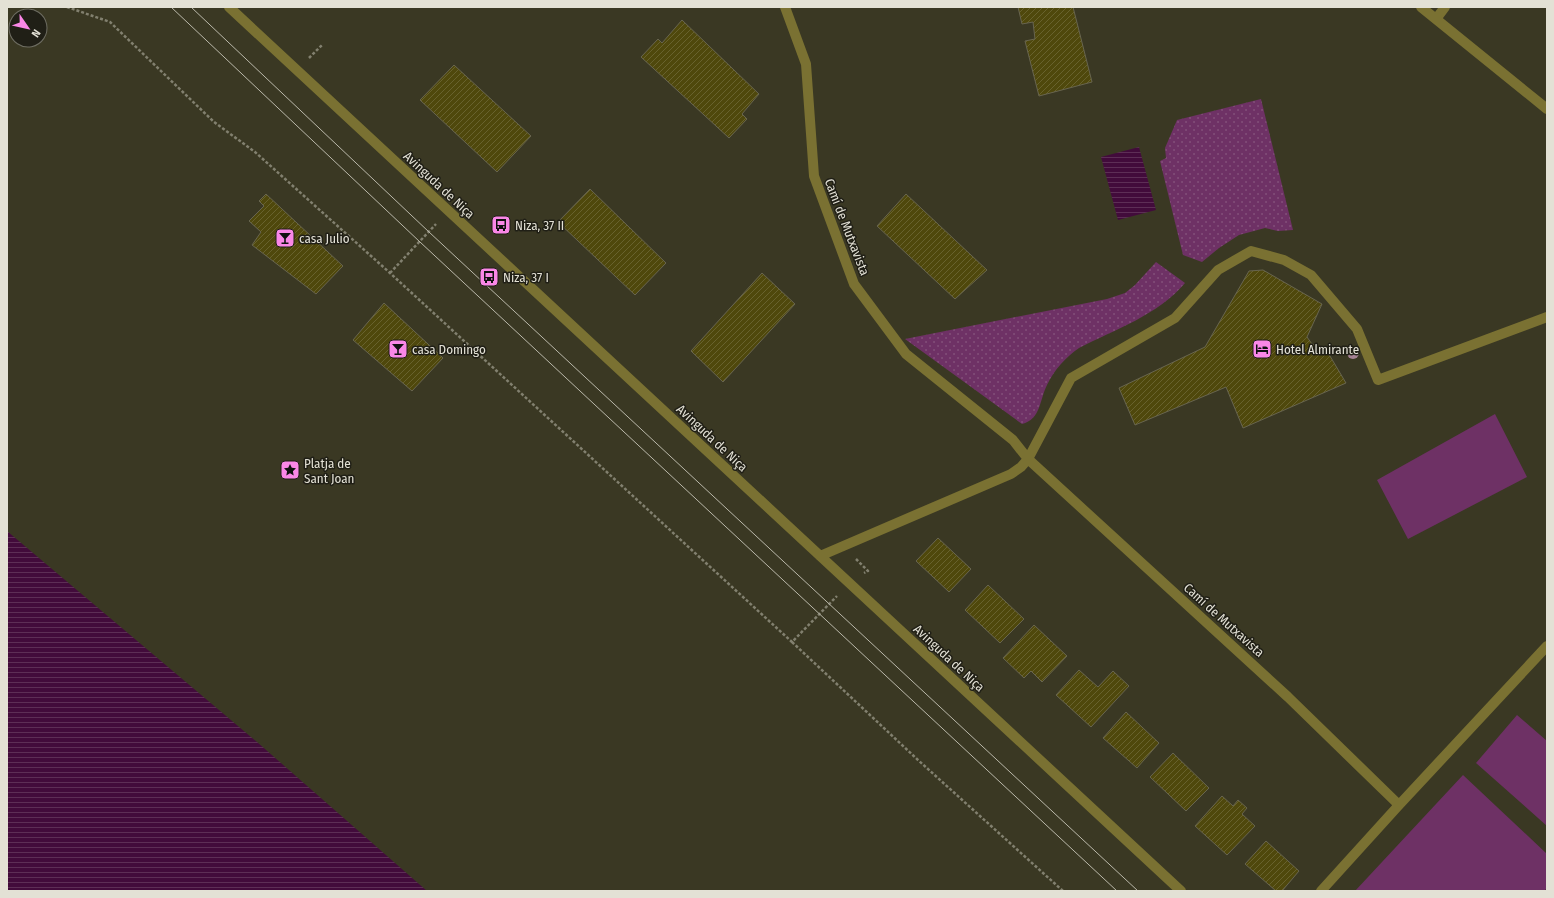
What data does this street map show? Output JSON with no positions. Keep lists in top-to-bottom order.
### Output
{
  "streets": {
    "street": ["Avinguda de Niça", "Camí de Mutxavista"]
  },
  "places": {
    "bus stop": ["Niza, 37 II", "Niza, 37 I"],
    "bar": ["casa Julio", "casa Domingo"],
    "hotel": ["Hotel Almirante"],
    "place": ["Platja de Sant Joan"]
  },
  "north": "bottom right"
}
